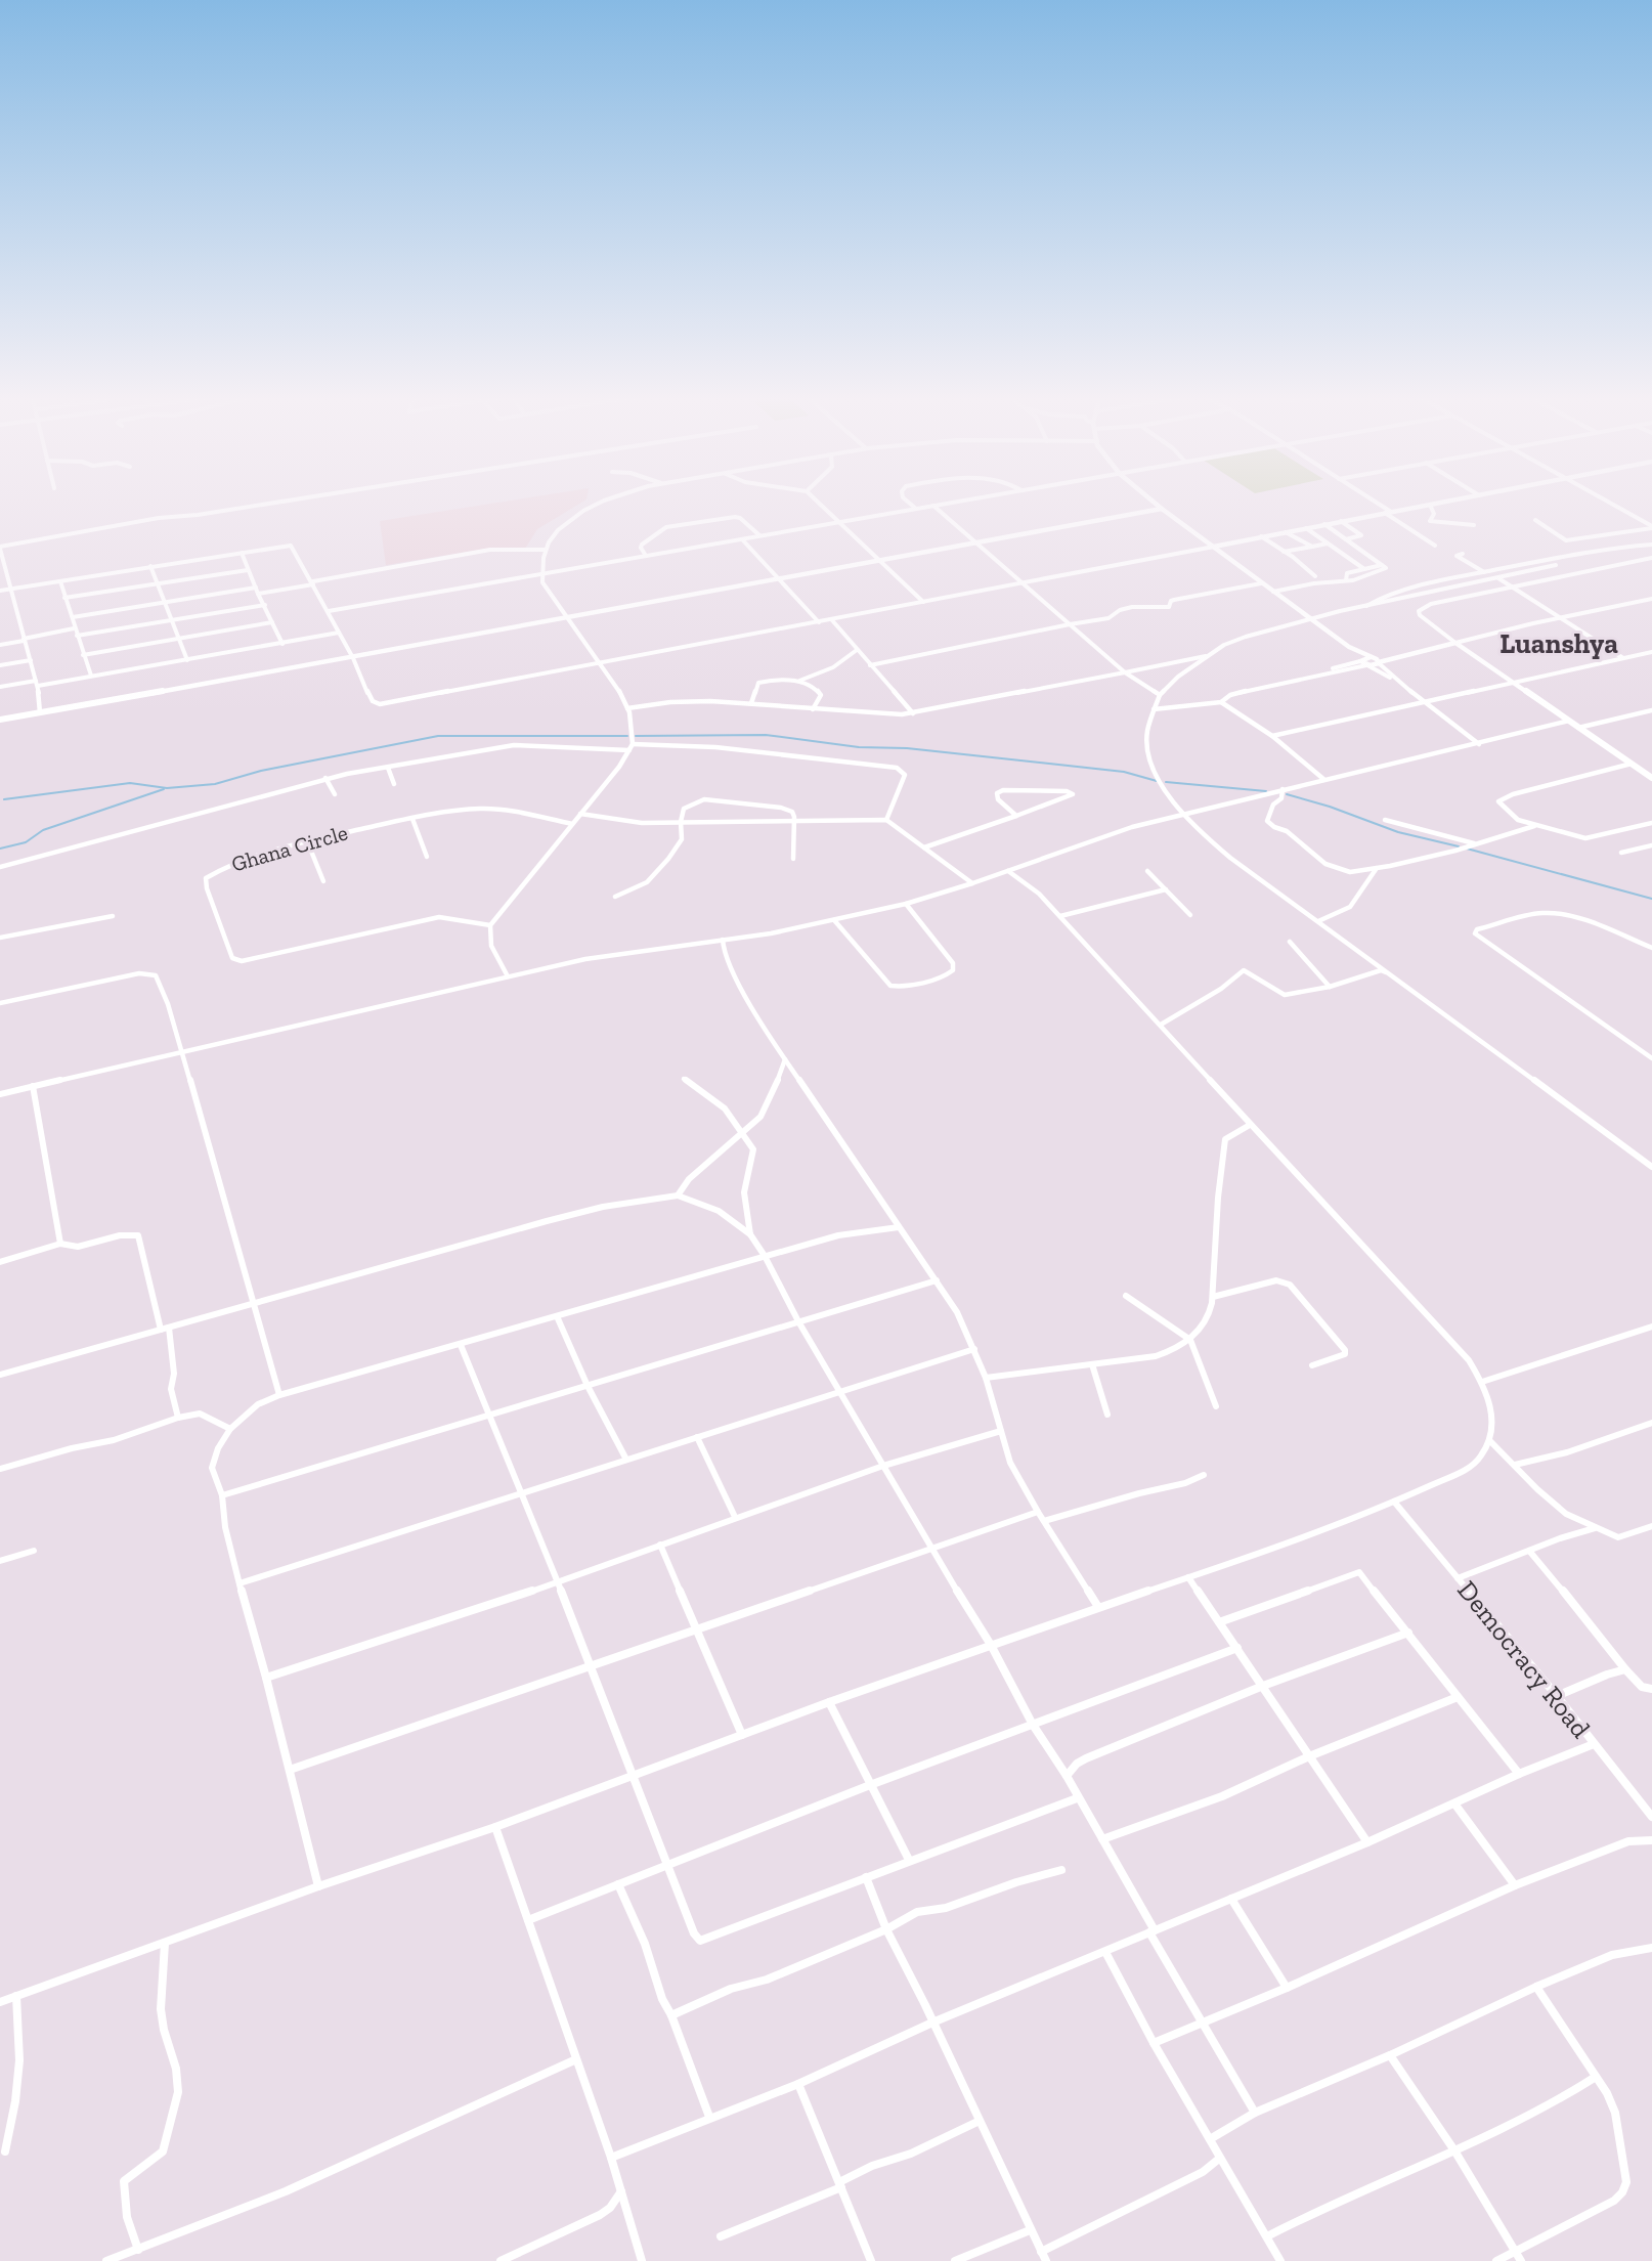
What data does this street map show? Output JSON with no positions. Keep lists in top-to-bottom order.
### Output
{
  "streets": {
    "street": ["Ghana Circle", "Democracy Road"]
  },
  "districts": ["Luanshya"]
}
